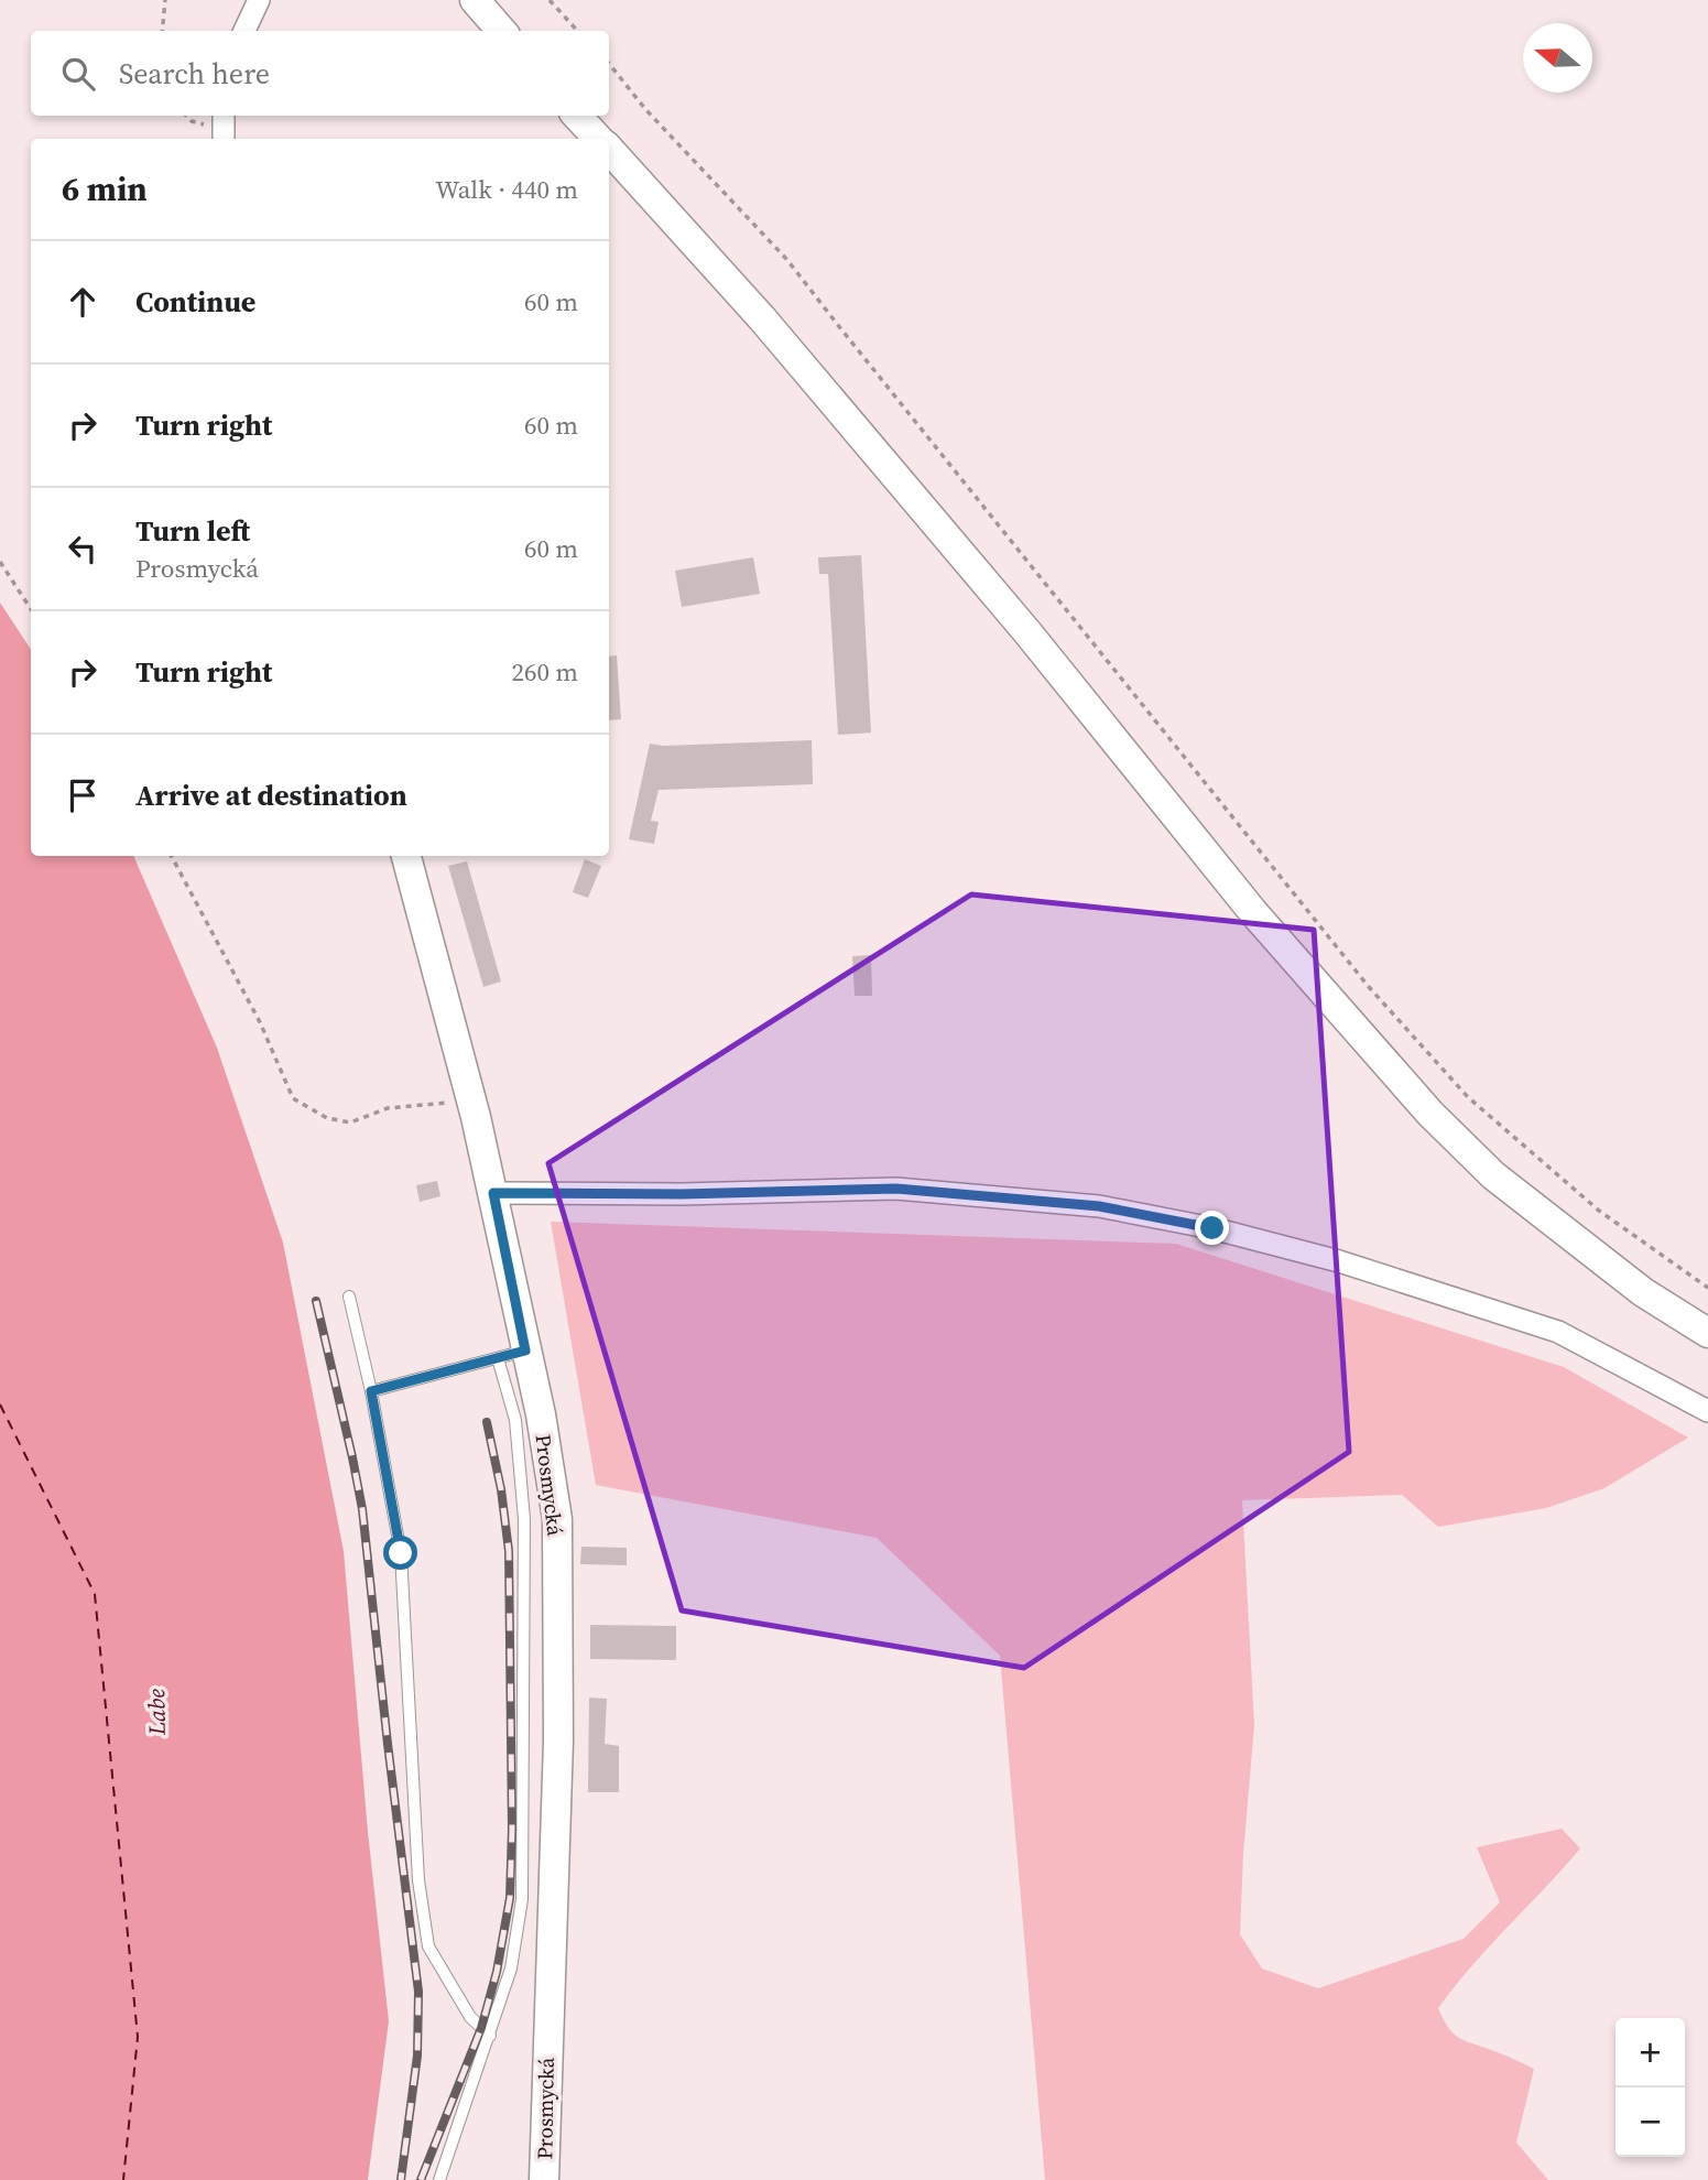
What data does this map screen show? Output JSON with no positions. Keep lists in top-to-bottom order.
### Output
{
  "streets": {
    "main road": ["Prosmycká"]
  },
  "water": ["Labe"],
  "north": "left",
  "page": {
    "search": "Search here",
    "heading": ["6 min", "Walk · 440 m"],
    "list": [
      ["Continue", "60 m"],
      ["Turn right", "60 m"],
      ["Turn left", "Prosmycká", "60 m"],
      ["Turn right", "260 m"],
      "Arrive at destination"
    ],
    "map_buttons": ["+", "−"]
  }
}
